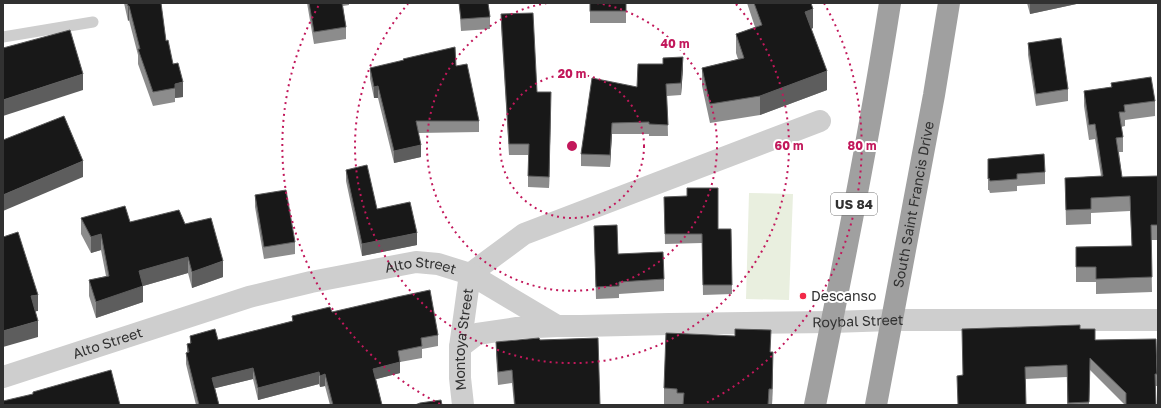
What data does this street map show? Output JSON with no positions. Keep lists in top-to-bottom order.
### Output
{
  "streets": {
    "highway": ["US 84", "South Saint Francis Drive"],
    "street": ["Alto Street", "Roybal Street", "Montoya Street"]
  },
  "crossings": [
    ["US 84", "Roybal Street"],
    ["South Saint Francis Drive", "Roybal Street"],
    ["Alto Street", "Montoya Street"],
    ["Roybal Street", "Montoya Street"]
  ],
  "places": ["Descanso"],
  "rings": [
    "40 m",
    "20 m",
    "60 m",
    "80 m"
  ]
}
